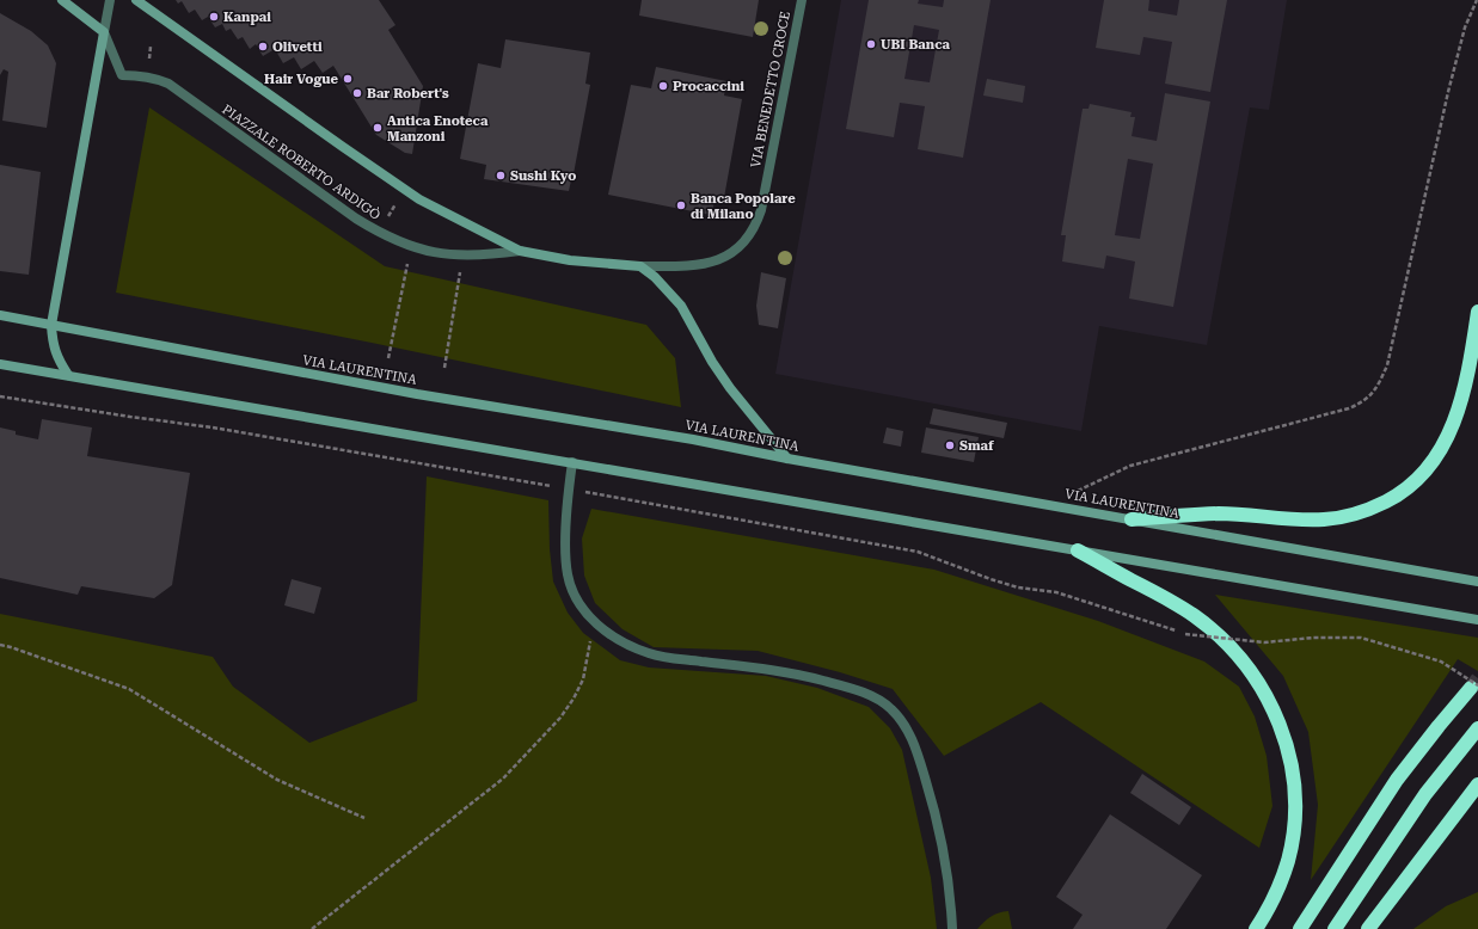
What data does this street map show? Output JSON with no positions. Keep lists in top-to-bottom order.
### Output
{
  "streets": {
    "main road": ["PIAZZALE ROBERTO ARDIGÒ", "VIA LAURENTINA"],
    "street": ["VIA BENEDETTO CROCE"]
  },
  "crossings": [
    ["VIA BENEDETTO CROCE", "PIAZZALE ROBERTO ARDIGÒ"]
  ],
  "places": [
    "Kanpai",
    "UBI Banca",
    "Olivetti",
    "Hair Vogue",
    "Procaccini",
    "Bar Robert's",
    "Antica Enoteca Manzoni",
    "Sushi Kyo",
    "Banca Popolare di Milano",
    "Smaf"
  ]
}
